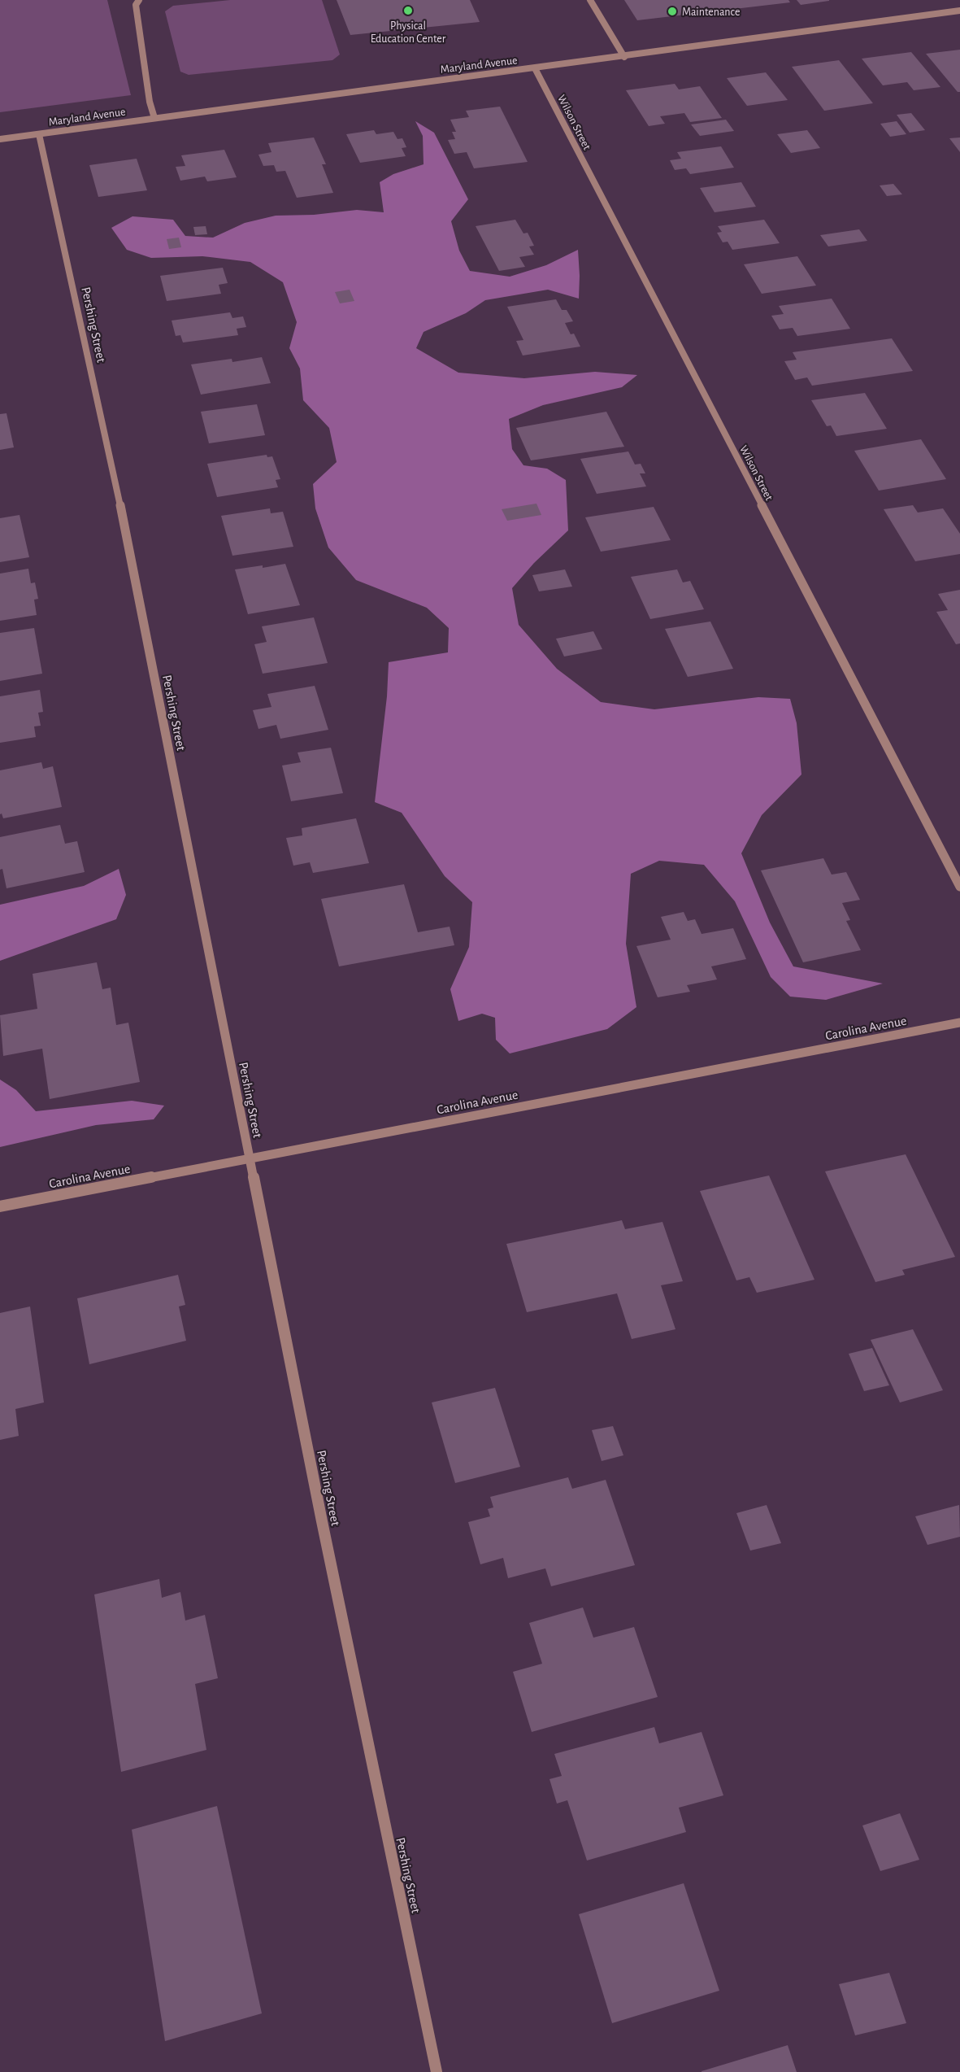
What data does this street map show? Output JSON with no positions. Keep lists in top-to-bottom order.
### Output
{
  "streets": {
    "street": [
      "Maryland Avenue",
      "Wilson Street",
      "Pershing Street",
      "Carolina Avenue"
    ]
  },
  "crossings": [
    ["Maryland Avenue", "Wilson Street"],
    ["Maryland Avenue", "Pershing Street"],
    ["Pershing Street", "Carolina Avenue"]
  ],
  "places": ["Physical Education Center", "Maintenance"]
}
